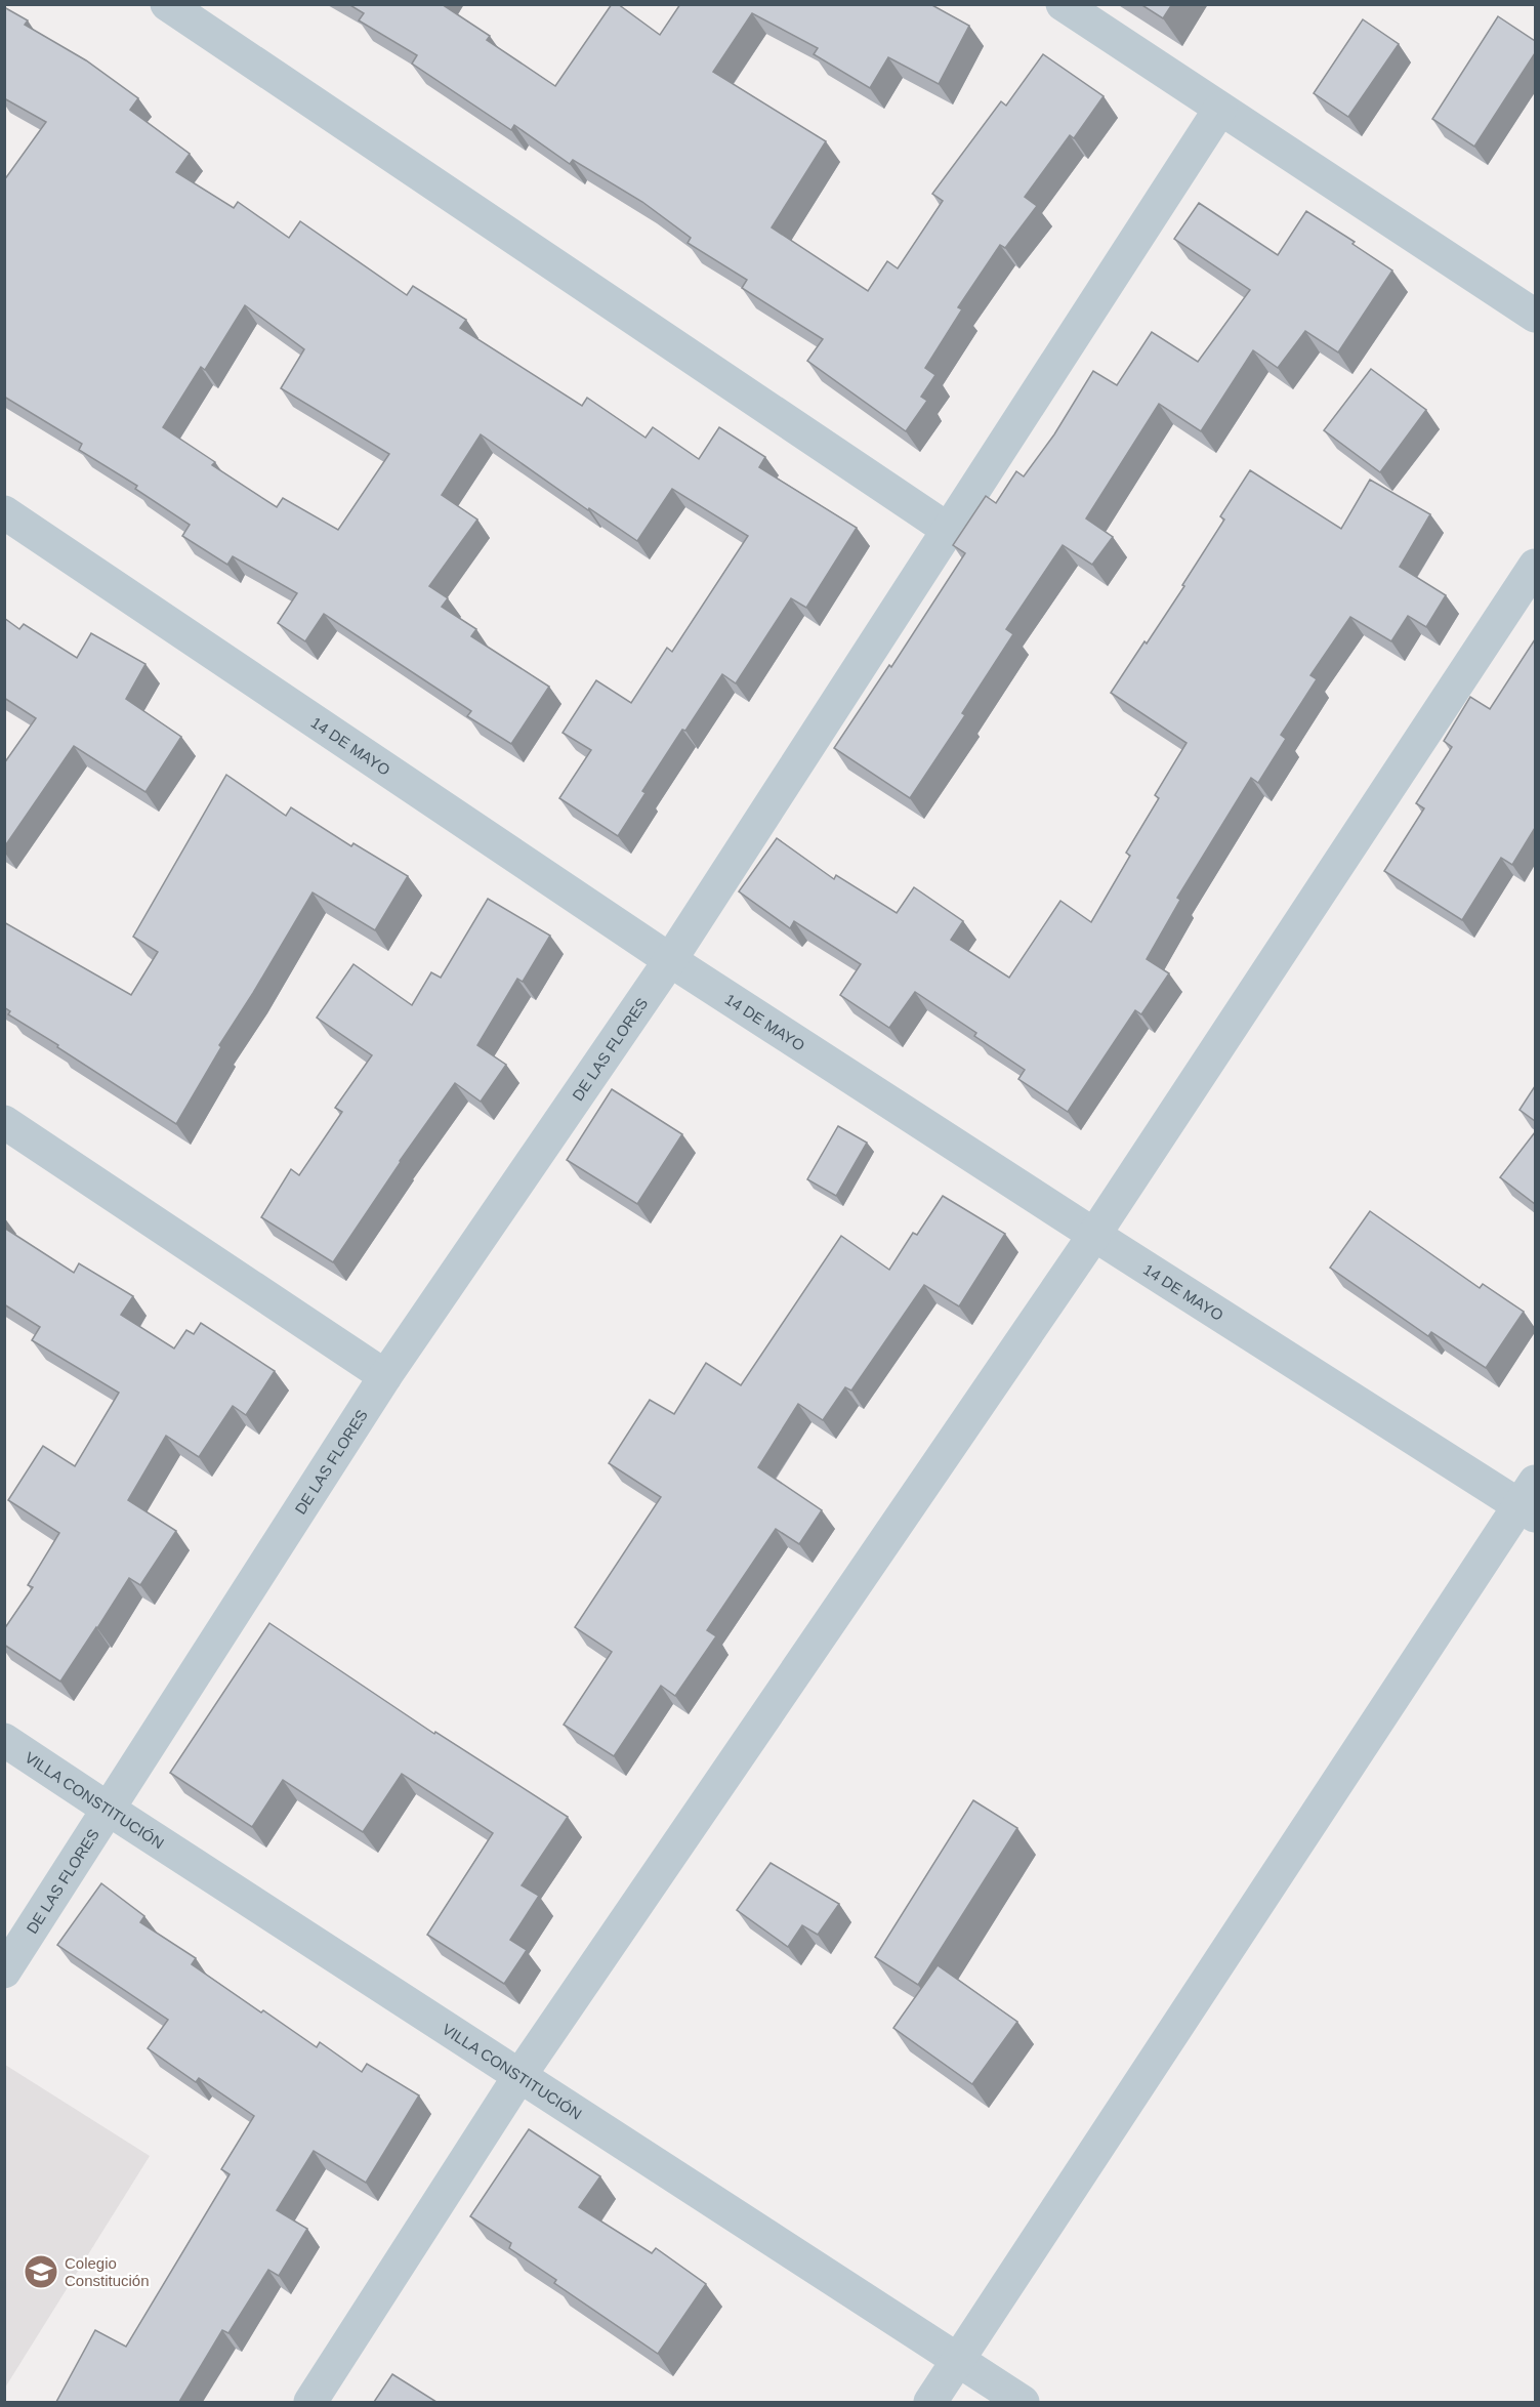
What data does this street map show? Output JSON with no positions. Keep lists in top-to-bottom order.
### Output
{
  "streets": {
    "street": ["14 DE MAYO", "DE LAS FLORES", "VILLA CONSTITUCIÓN"]
  },
  "crossings": [
    ["14 DE MAYO", "DE LAS FLORES"],
    ["DE LAS FLORES", "VILLA CONSTITUCIÓN"]
  ],
  "places": {
    "school or university": ["Colegio Constitución"]
  }
}
